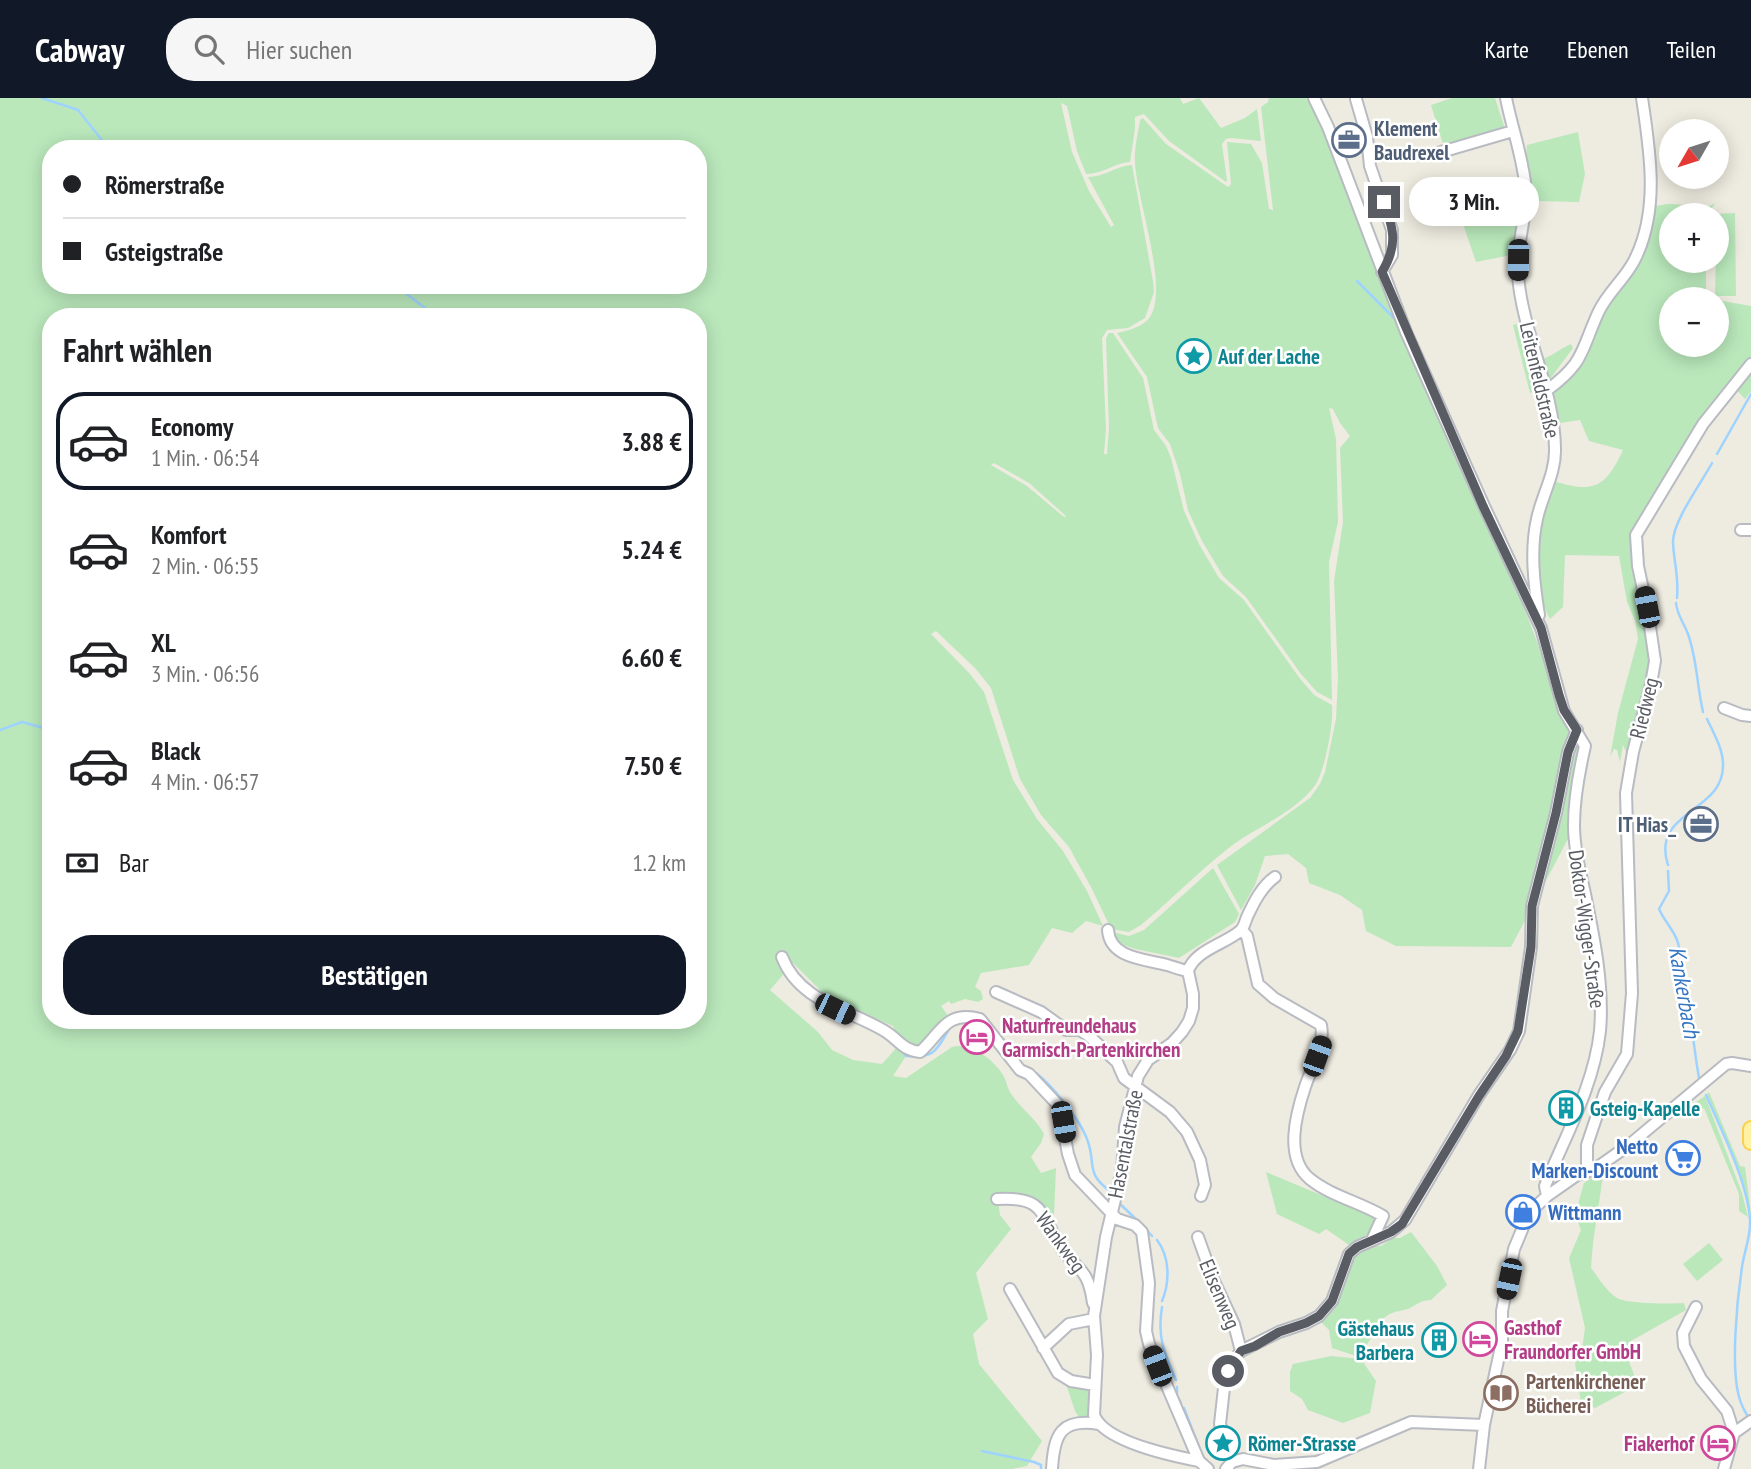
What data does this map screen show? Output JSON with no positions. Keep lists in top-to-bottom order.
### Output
{
  "streets": {
    "street": [
      "Leitenfeldstraße",
      "Riedweg",
      "Doktor-Wigger-Straße",
      "Hasentalstraße",
      "Wankweg",
      "Elisenweg"
    ]
  },
  "crossings": [
    ["Leitenfeldstraße", "Doktor-Wigger-Straße"],
    ["Hasentalstraße", "Wankweg"]
  ],
  "water": ["Kankerbach"],
  "places": {
    "office": ["Klement Baudrexel", "IT Hias_"],
    "place": ["Auf der Lache", "Römer-Strasse"],
    "hotel": ["Naturfreundehaus Garmisch-Partenkirchen", "Gasthof Fraundorfer GmbH", "Fiakerhof"],
    "building": ["Gsteig-Kapelle", "Gästehaus Barbera"],
    "supermarket": ["Netto Marken-Discount"],
    "shop": ["Wittmann"],
    "library": ["Partenkirchener Bücherei"]
  },
  "north": "bottom left",
  "page": {
    "header": "Cabway",
    "search": "Hier suchen",
    "nav": ["Karte", "Ebenen", "Teilen"],
    "map_buttons": ["+", "−"],
    "banner": ["Römerstraße", "Gsteigstraße"],
    "bubble": "3 Min.",
    "heading": "Fahrt wählen",
    "list": [
      {
        "name": "Economy",
        "note": "1 Min. · 06:54",
        "value": "3.88 €"
      },
      {
        "name": "Komfort",
        "note": "2 Min. · 06:55",
        "value": "5.24 €"
      },
      {
        "name": "XL",
        "note": "3 Min. · 06:56",
        "value": "6.60 €"
      },
      {
        "name": "Black",
        "note": "4 Min. · 06:57",
        "value": "7.50 €"
      }
    ],
    "pay": ["Bar", "1.2 km"],
    "buttons": "Bestätigen"
  }
}
